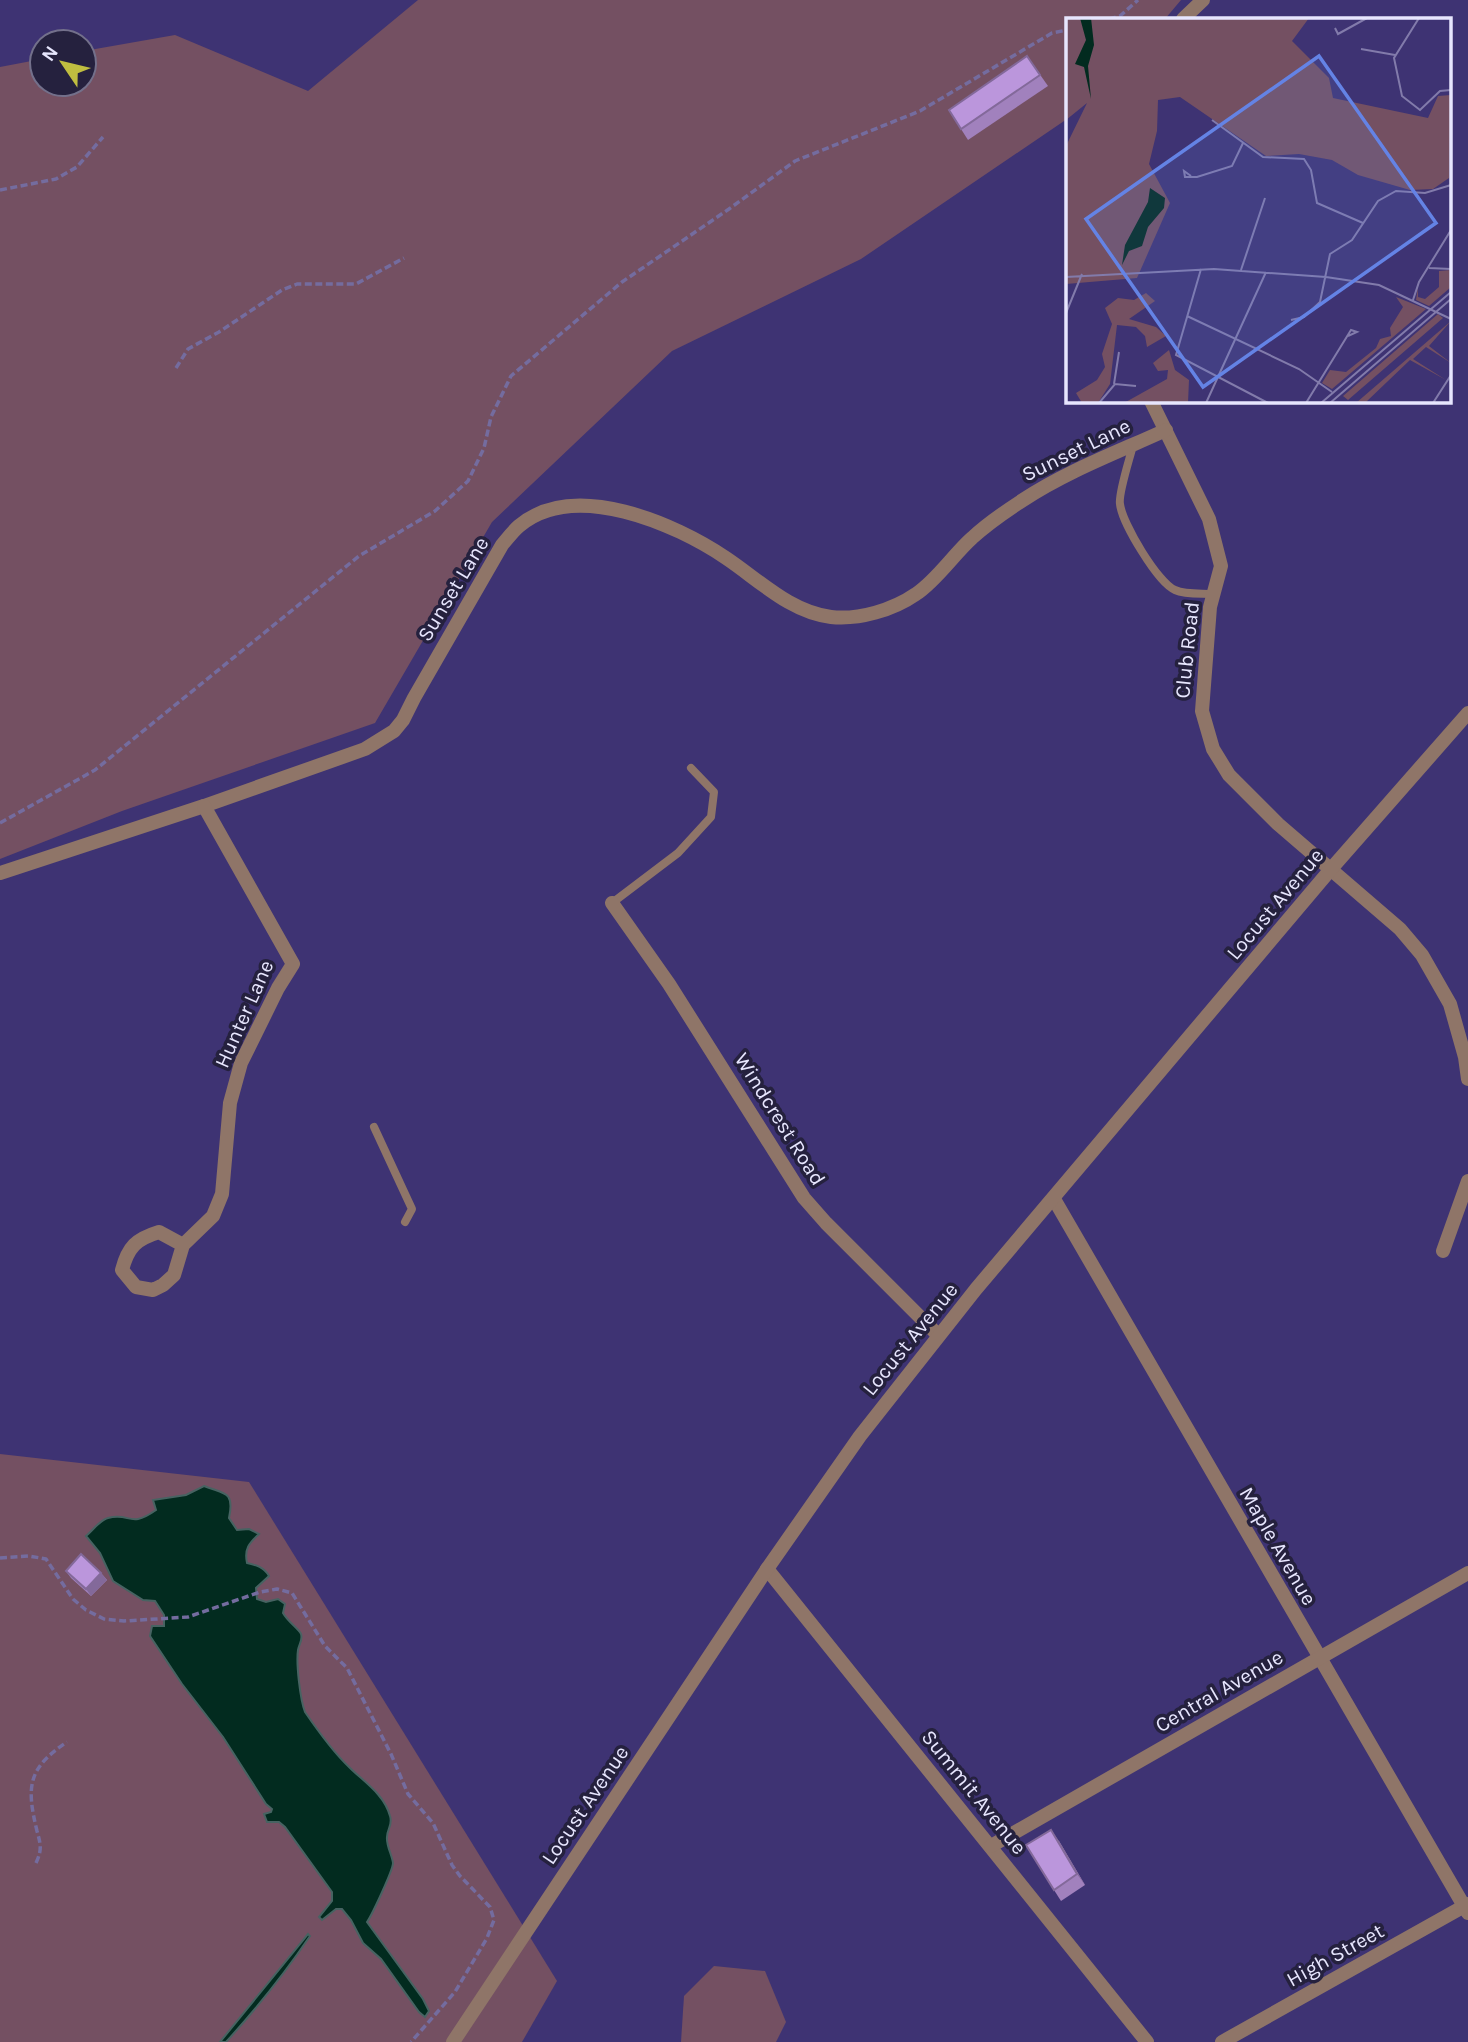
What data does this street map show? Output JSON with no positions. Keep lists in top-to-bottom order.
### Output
{
  "streets": {
    "street": [
      "Sunset Lane",
      "Club Road",
      "Locust Avenue",
      "Hunter Lane",
      "Windcrest Road",
      "Maple Avenue",
      "Central Avenue",
      "Summit Avenue",
      "High Street"
    ]
  },
  "crossings": [
    ["Sunset Lane", "Club Road"],
    ["Sunset Lane", "Hunter Lane"],
    ["Club Road", "Locust Avenue"],
    ["Locust Avenue", "Windcrest Road"],
    ["Locust Avenue", "Maple Avenue"],
    ["Locust Avenue", "Summit Avenue"],
    ["Maple Avenue", "Central Avenue"],
    ["Maple Avenue", "High Street"],
    ["Central Avenue", "Summit Avenue"]
  ],
  "north": "top left"
}
